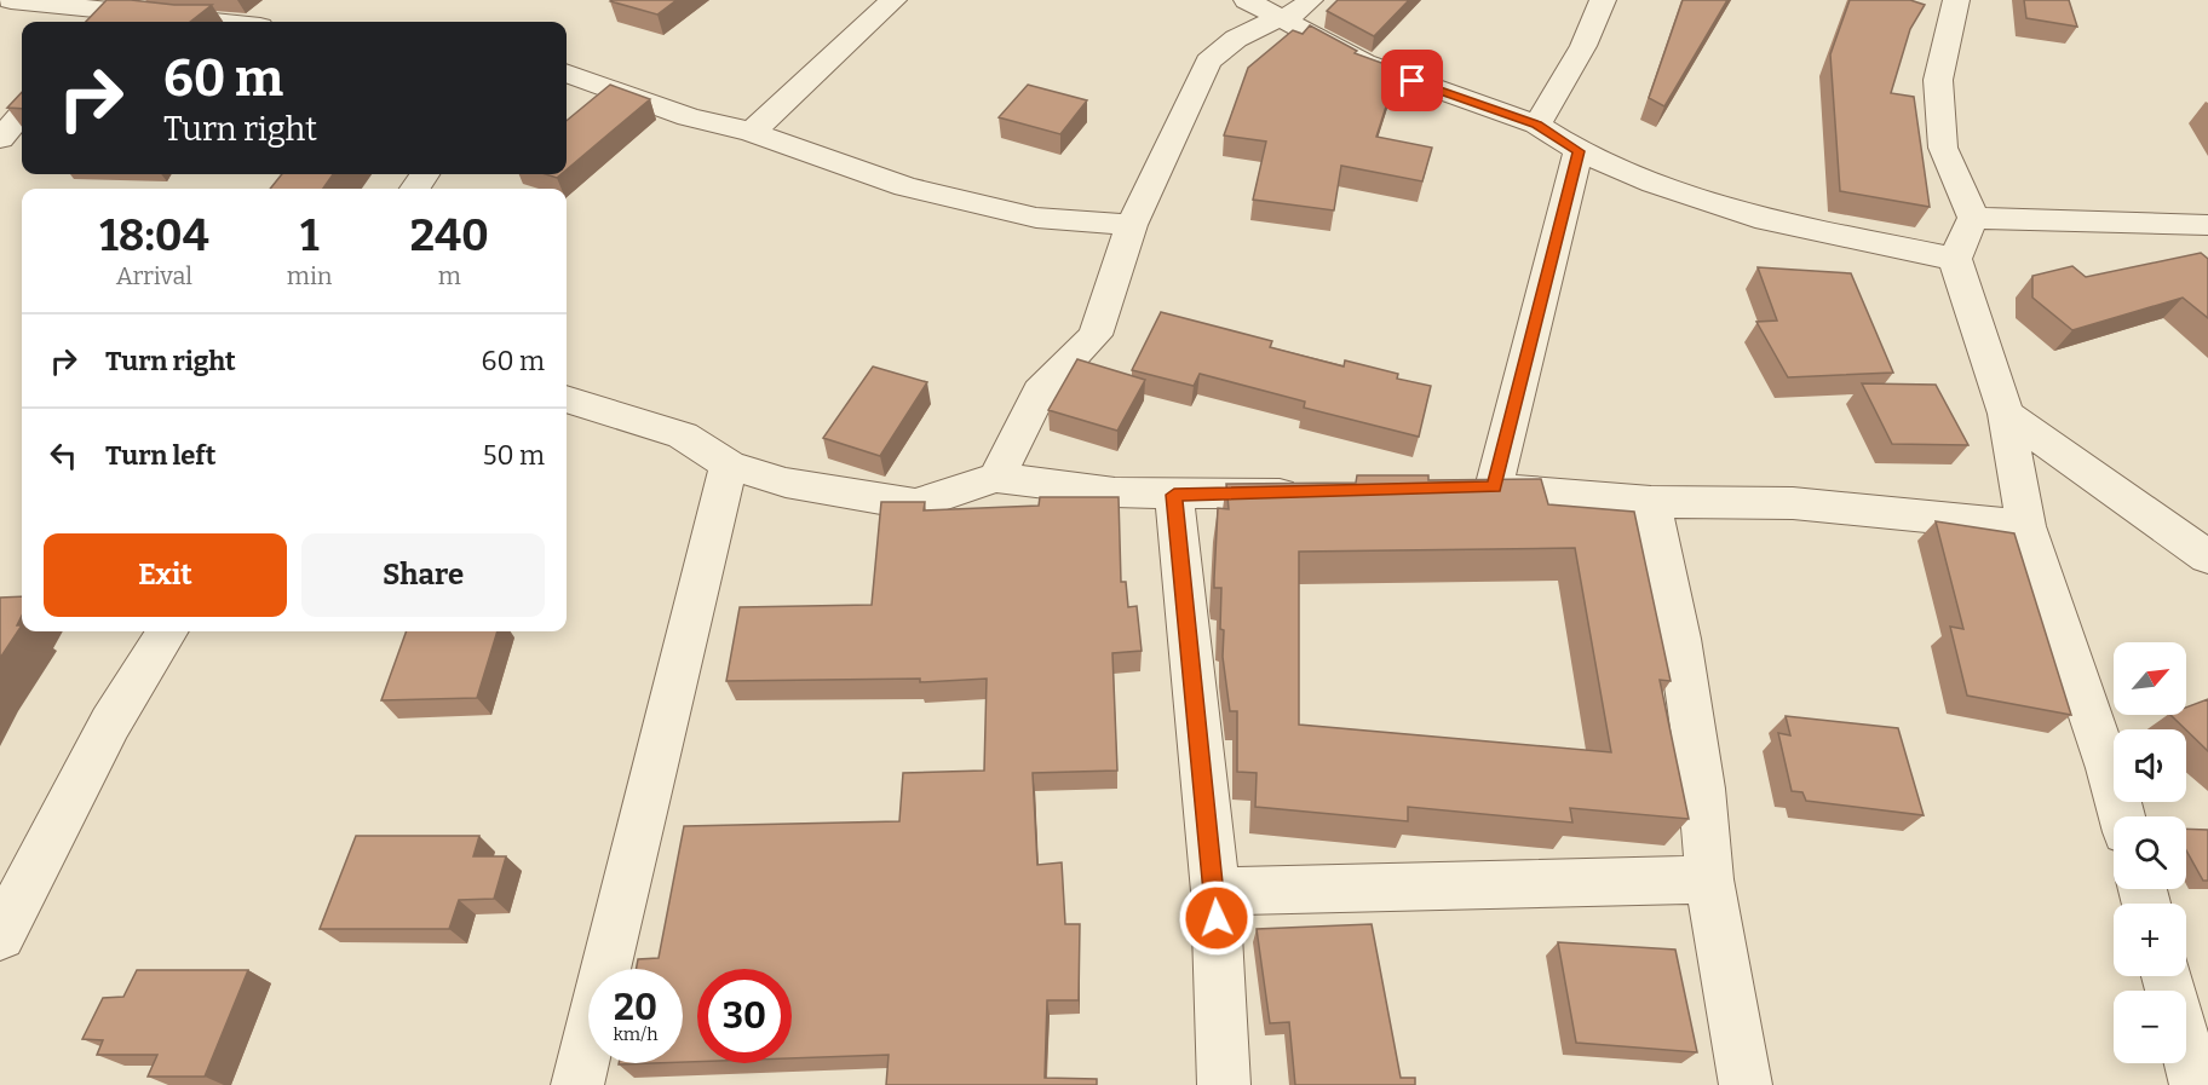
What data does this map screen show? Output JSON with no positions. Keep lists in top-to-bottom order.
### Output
{
  "north": "top right",
  "page": {
    "turn": ["60 m", "Turn right"],
    "eta": [
      "18:04",
      "Arrival",
      "1",
      "min",
      "240",
      "m"
    ],
    "list": [
      {
        "name": "Turn right",
        "value": "60 m"
      },
      {
        "name": "Turn left",
        "value": "50 m"
      }
    ],
    "buttons": ["Exit", "Share"],
    "map_buttons": ["+", "−"],
    "speed": "20 km/h",
    "limit": "30"
  }
}
